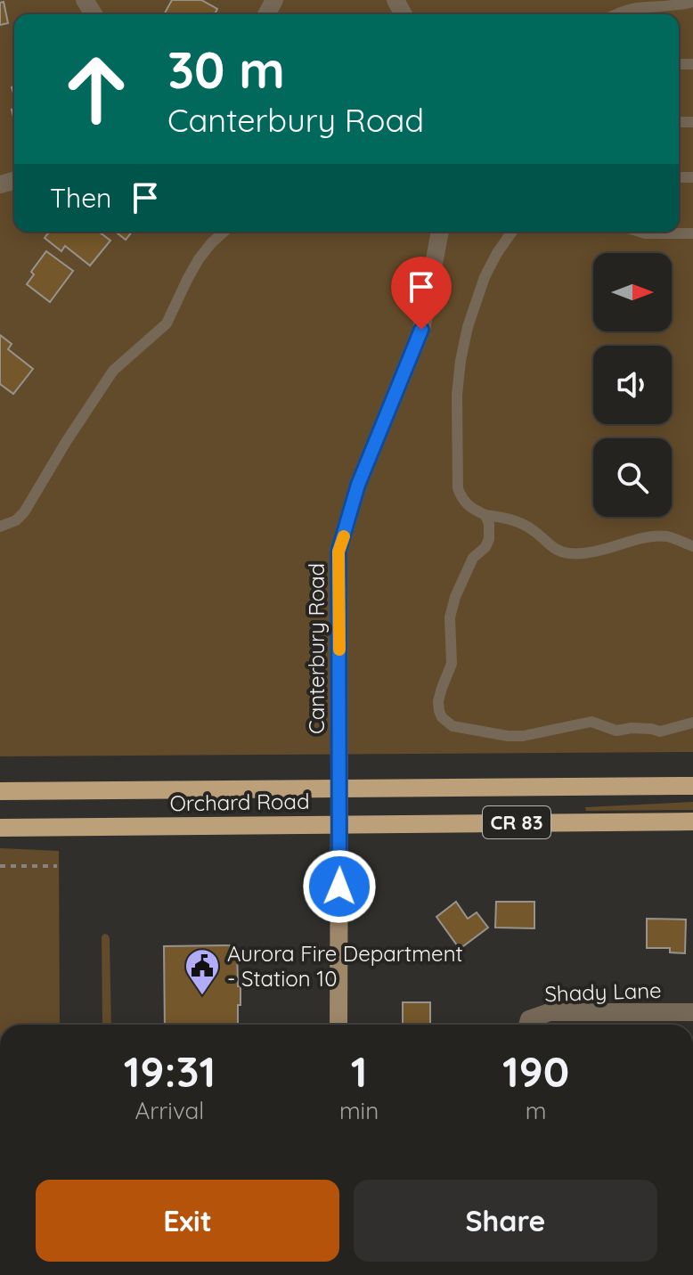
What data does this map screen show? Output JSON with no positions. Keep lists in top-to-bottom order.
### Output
{
  "streets": {
    "main road": ["Orchard Road", "CR 83"],
    "street": ["Canterbury Road", "Shady Lane"]
  },
  "crossings": [
    ["Canterbury Road", "Orchard Road"]
  ],
  "places": {
    "public building": ["Aurora Fire Department - Station 10"]
  },
  "north": "right",
  "page": {
    "turn": ["30 m", "Canterbury Road"],
    "then": "Then",
    "eta": [
      "19:31",
      "Arrival",
      "1",
      "min",
      "190",
      "m"
    ],
    "buttons": ["Exit", "Share"]
  }
}
